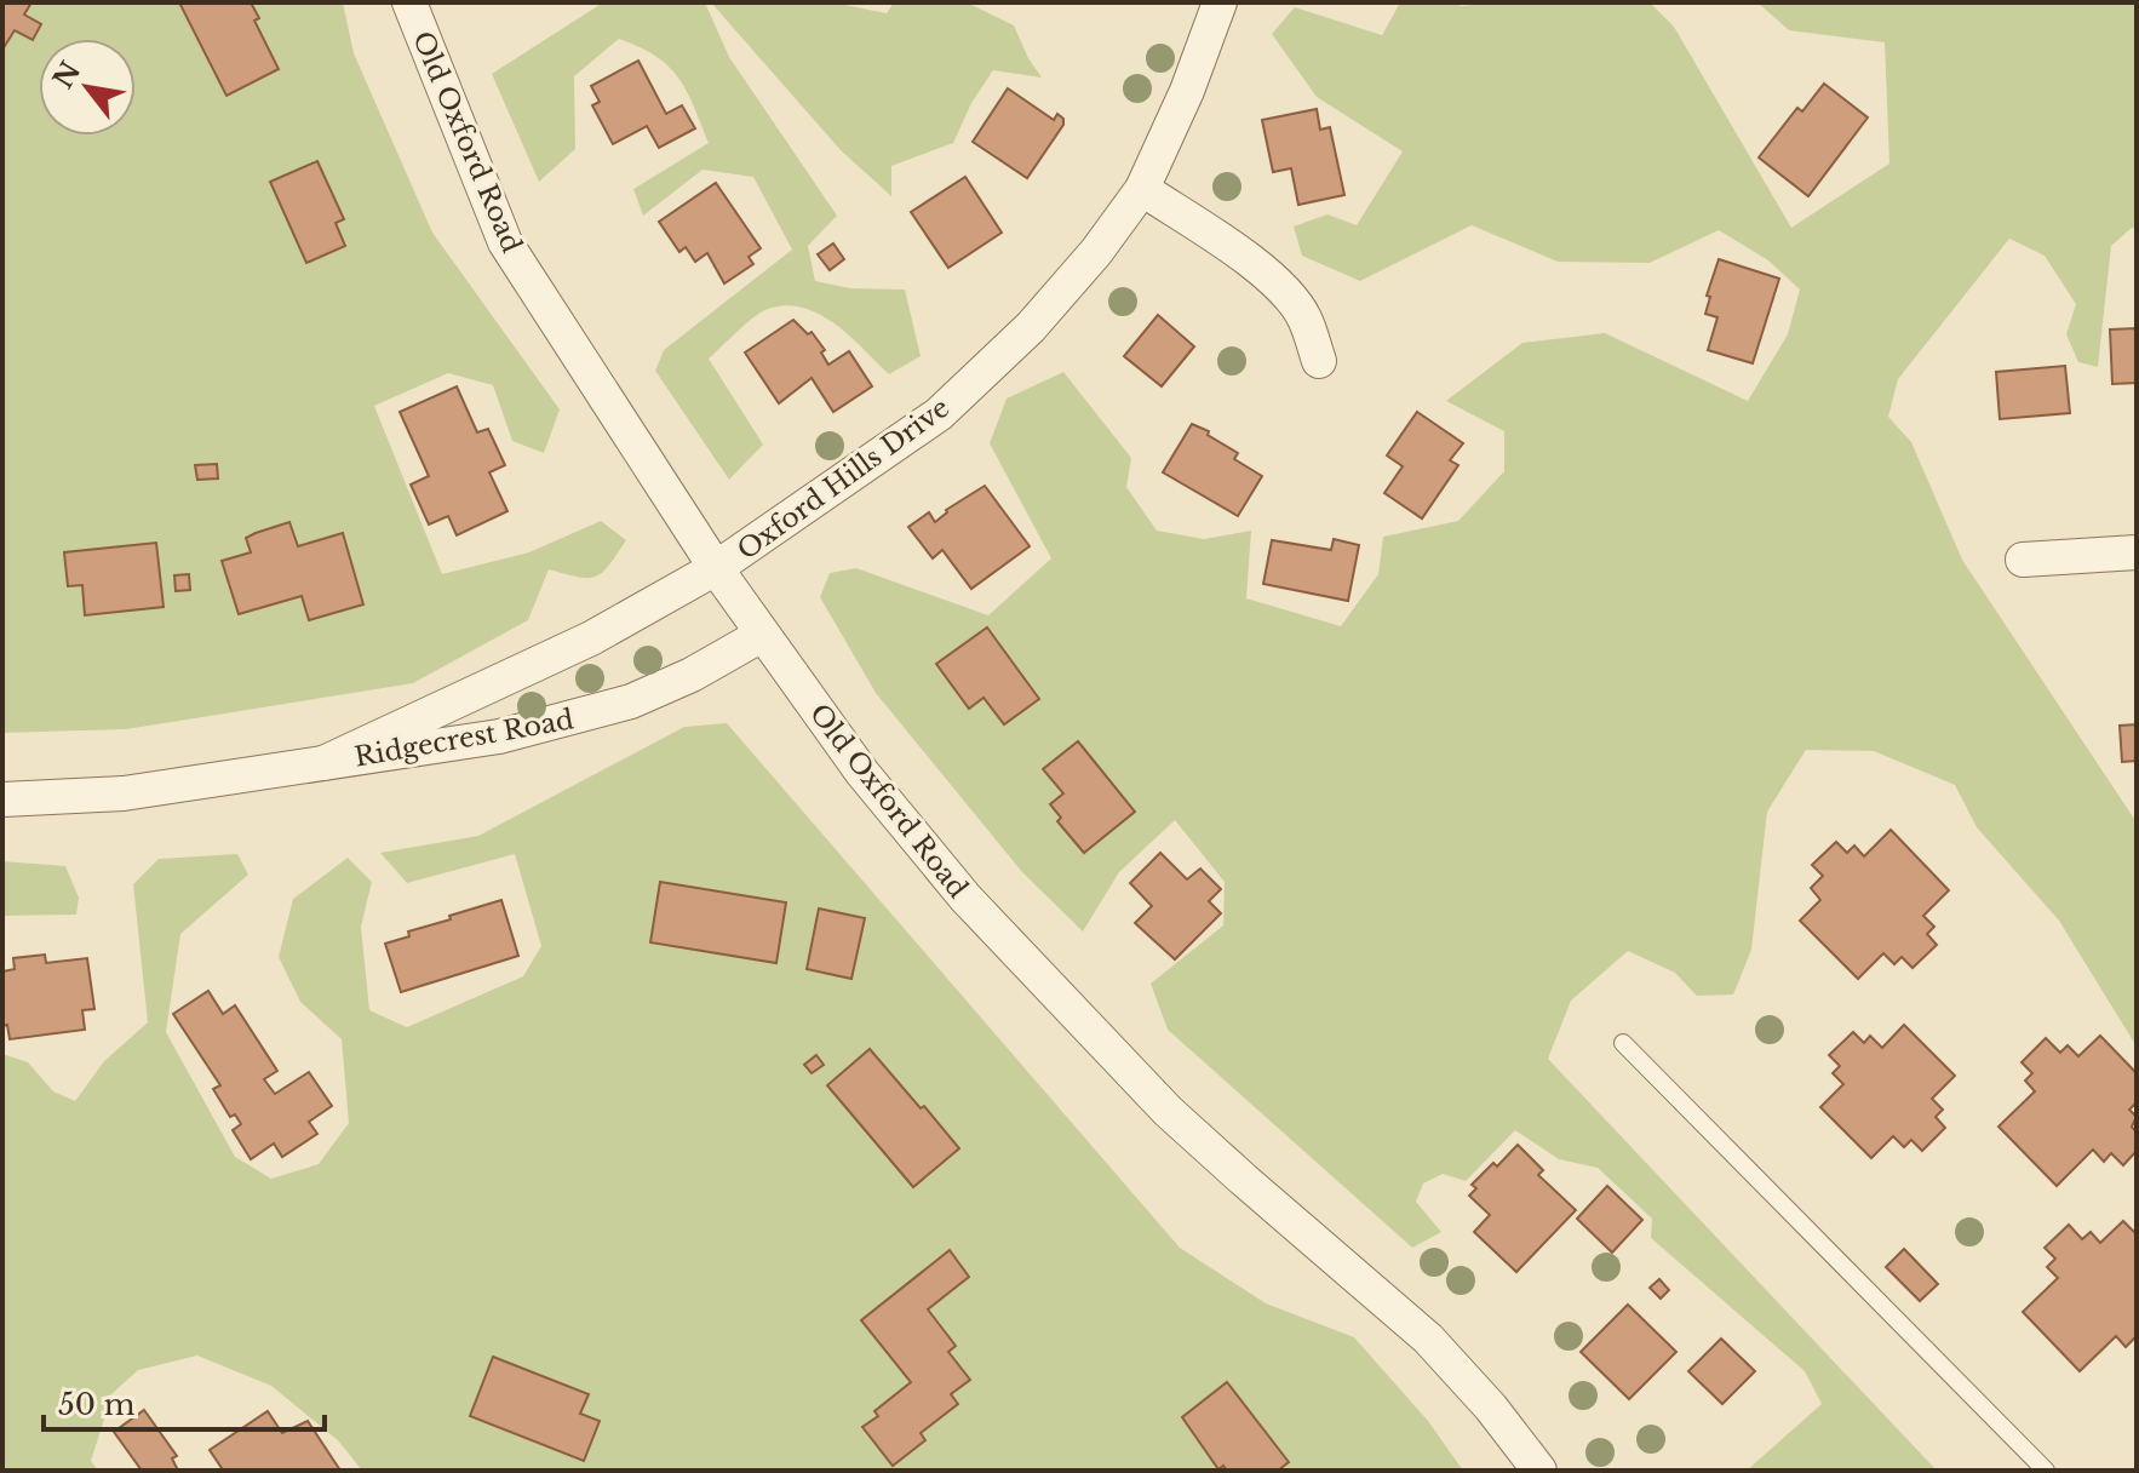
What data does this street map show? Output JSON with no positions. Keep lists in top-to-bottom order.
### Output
{
  "streets": {
    "street": ["Old Oxford Road", "Oxford Hills Drive", "Ridgecrest Road"]
  },
  "crossings": [
    ["Old Oxford Road", "Oxford Hills Drive"],
    ["Old Oxford Road", "Ridgecrest Road"],
    ["Oxford Hills Drive", "Ridgecrest Road"]
  ],
  "scale_bar": "50 m",
  "north": "top left"
}
